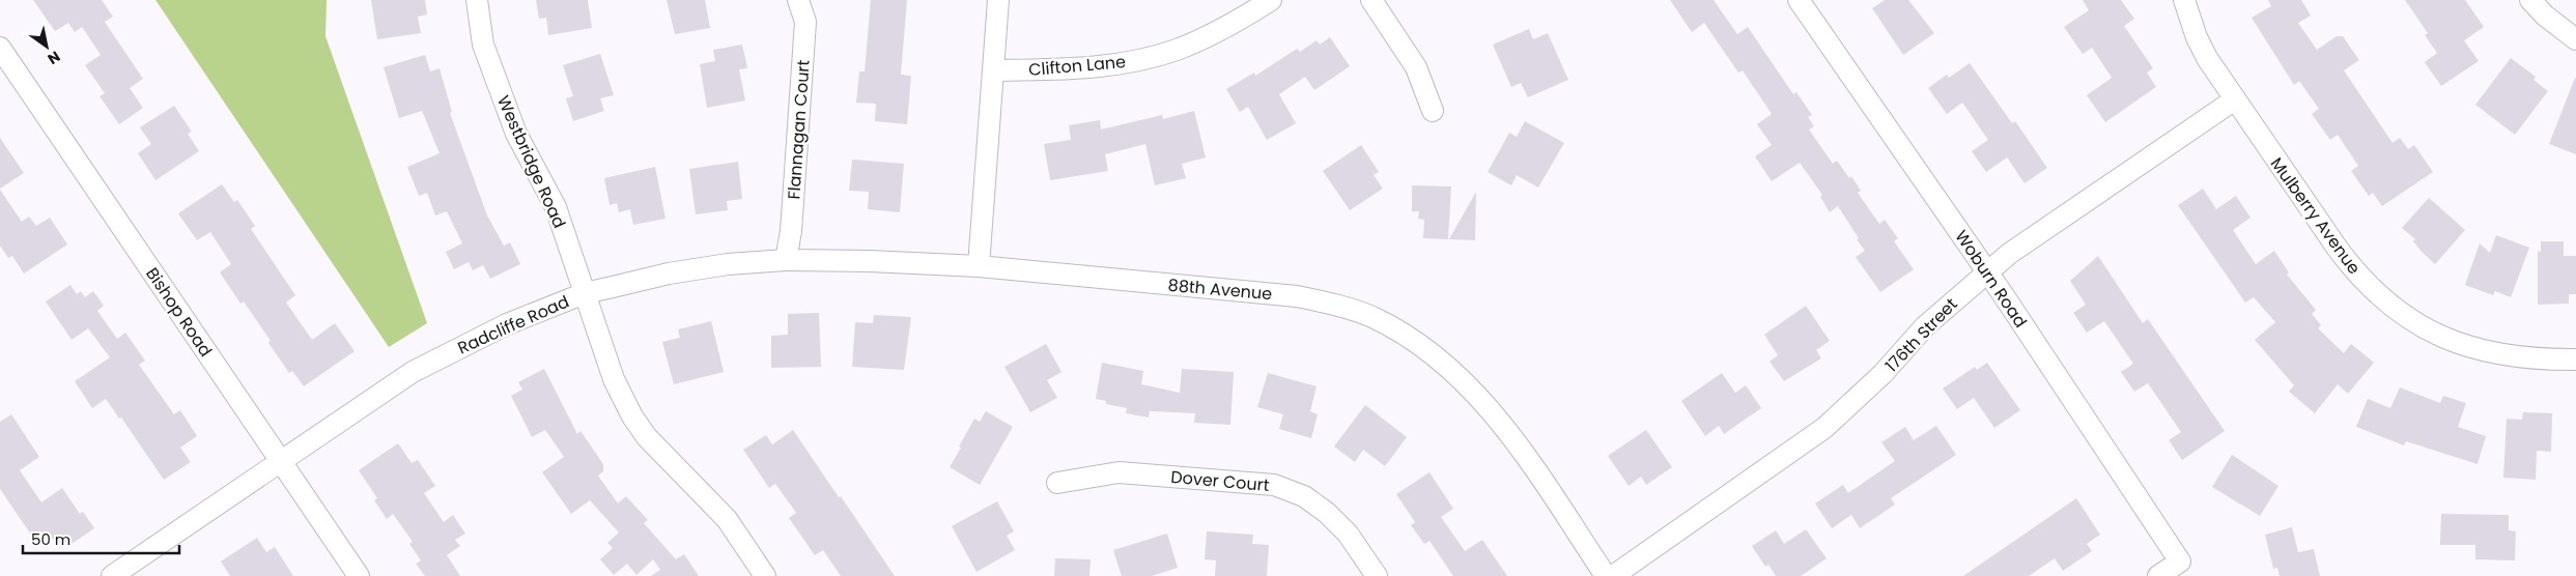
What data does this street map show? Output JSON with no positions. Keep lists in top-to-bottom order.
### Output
{
  "streets": {
    "street": [
      "Clifton Lane",
      "Flannagan Court",
      "Westbridge Road",
      "Mulberry Avenue",
      "Woburn Road",
      "88th Avenue",
      "Bishop Road",
      "Radcliffe Road",
      "176th Street",
      "Dover Court"
    ]
  },
  "crossings": [
    ["Flannagan Court", "Radcliffe Road"],
    ["Westbridge Road", "Radcliffe Road"],
    ["Mulberry Avenue", "176th Street"],
    ["Woburn Road", "176th Street"],
    ["88th Avenue", "Radcliffe Road"],
    ["Bishop Road", "Radcliffe Road"]
  ],
  "scale_bar": "50 m",
  "north": "bottom right"
}
